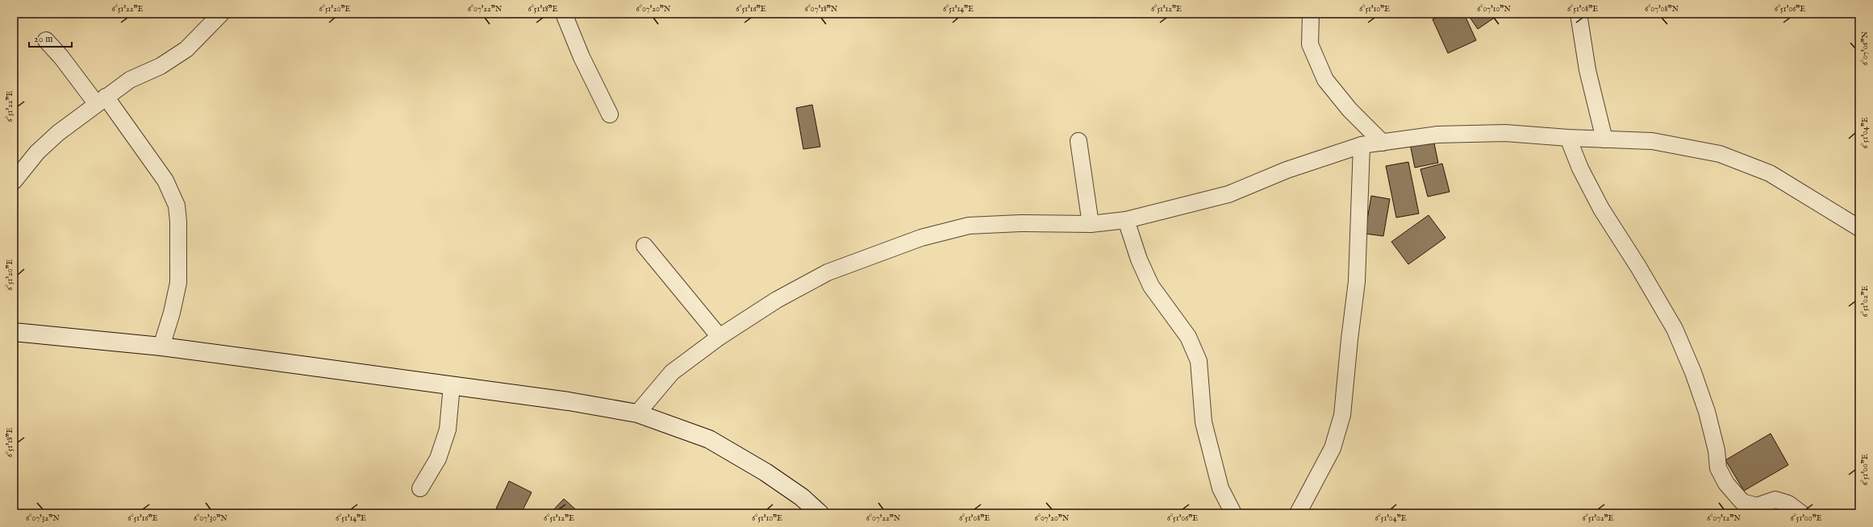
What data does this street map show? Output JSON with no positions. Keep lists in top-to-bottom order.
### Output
{
  "scale_bar": "20 m",
  "coordinates": [
    "6°51'22\"E",
    "6°51'20\"E",
    "6°07'22\"N",
    "6°51'18\"E",
    "6°07'20\"N",
    "6°51'16\"E",
    "6°07'18\"N",
    "6°51'14\"E",
    "6°51'12\"E",
    "6°51'10\"E",
    "6°07'10\"N",
    "6°51'08\"E",
    "6°07'08\"N",
    "6°51'06\"E",
    "6°07'06\"N",
    "6°51'04\"E",
    "6°51'02\"E",
    "6°51'00\"E",
    "6°07'32\"N",
    "6°07'30\"N",
    "6°07'12\"N"
  ]
}
